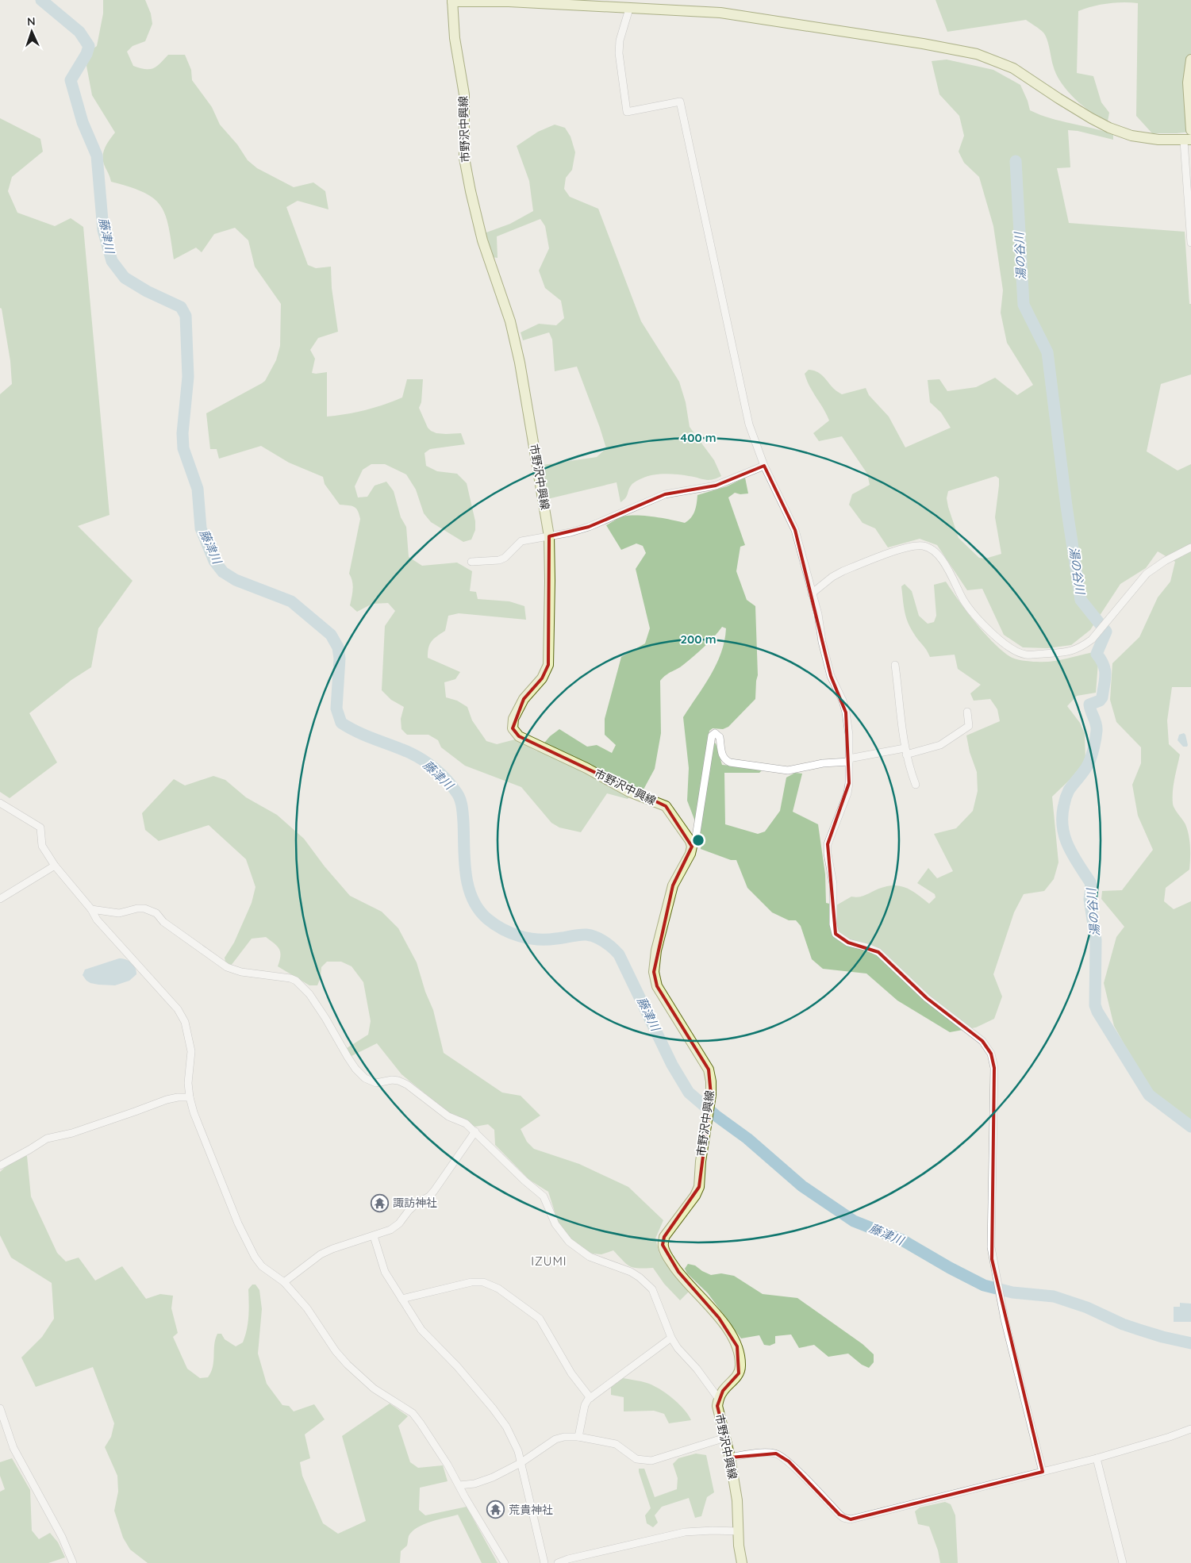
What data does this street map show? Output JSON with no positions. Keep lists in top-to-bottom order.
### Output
{
  "streets": {
    "main road": ["市野沢中興線"]
  },
  "districts": ["IZUMI"],
  "water": ["藤津川", "湯の谷川"],
  "places": {
    "temple": ["諏訪神社", "荒貴神社"]
  },
  "north": "top",
  "rings": ["400 m", "200 m"]
}
